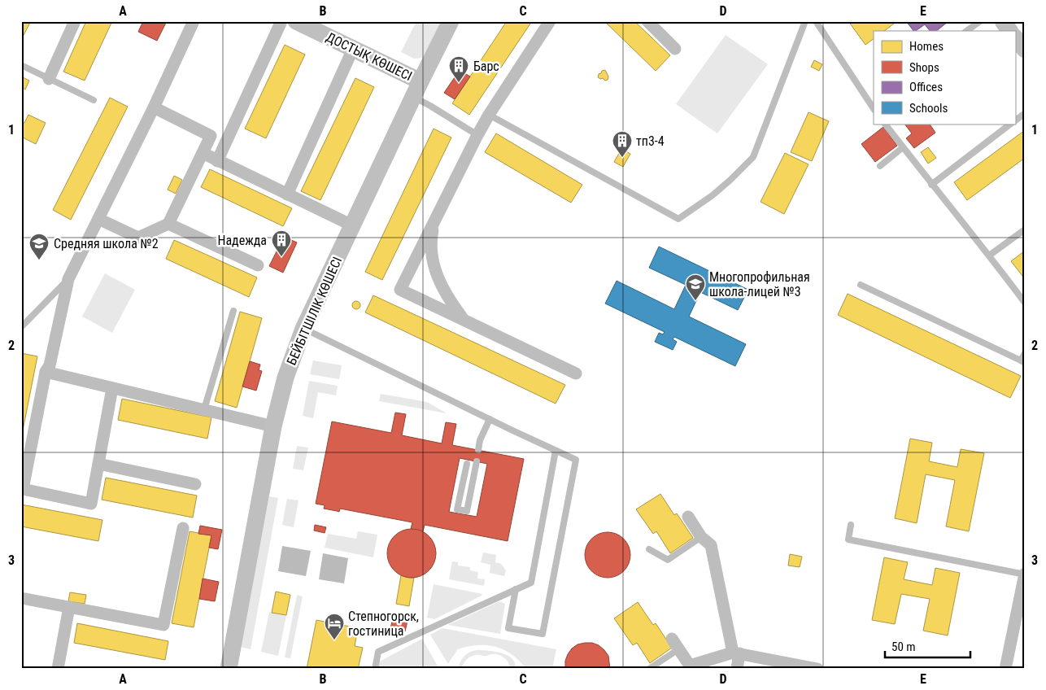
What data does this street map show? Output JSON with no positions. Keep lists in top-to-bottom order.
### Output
{
  "streets": {
    "street": ["ДОСТЫҚ КӨШЕСІ", "БЕЙБІТШІЛІК КӨШЕСІ"]
  },
  "crossings": [
    ["ДОСТЫҚ КӨШЕСІ", "БЕЙБІТШІЛІК КӨШЕСІ"]
  ],
  "places": {
    "building": ["Барс", "тп3-4", "Надежда"],
    "school or university": ["Средняя школа №2", "Многопрофильная школа-лицей №3"],
    "hotel": ["Степногорск, гостиница"]
  },
  "legend": [
    "Homes",
    "Shops",
    "Offices",
    "Schools"
  ],
  "scale_bar": "50 m",
  "grid": {
    "columns": [
      "A",
      "B",
      "C",
      "D",
      "E"
    ],
    "rows": ["1", "2", "3"]
  }
}
